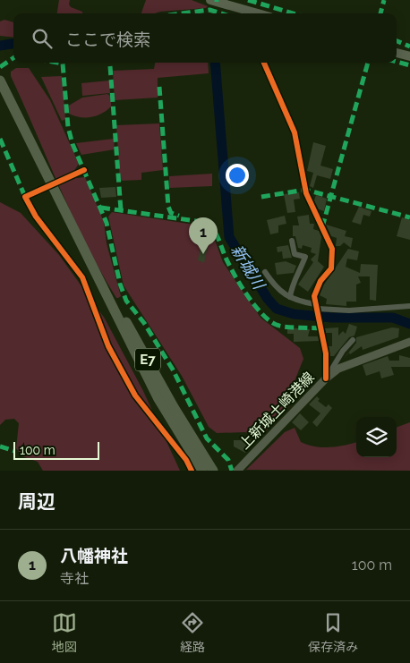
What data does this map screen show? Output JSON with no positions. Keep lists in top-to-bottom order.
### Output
{
  "streets": {
    "highway": ["E7"],
    "main road": ["上新城土崎港線"]
  },
  "water": ["新城川"],
  "scale_bar": "100 m",
  "page": {
    "search": "ここで検索",
    "pins": "1",
    "scale": "100 m",
    "heading": "周辺",
    "list": [
      {
        "mark": "1",
        "name": "八幡神社",
        "note": "寺社",
        "value": "100 m"
      }
    ],
    "nav": ["地図", "経路", "保存済み"]
  }
}
